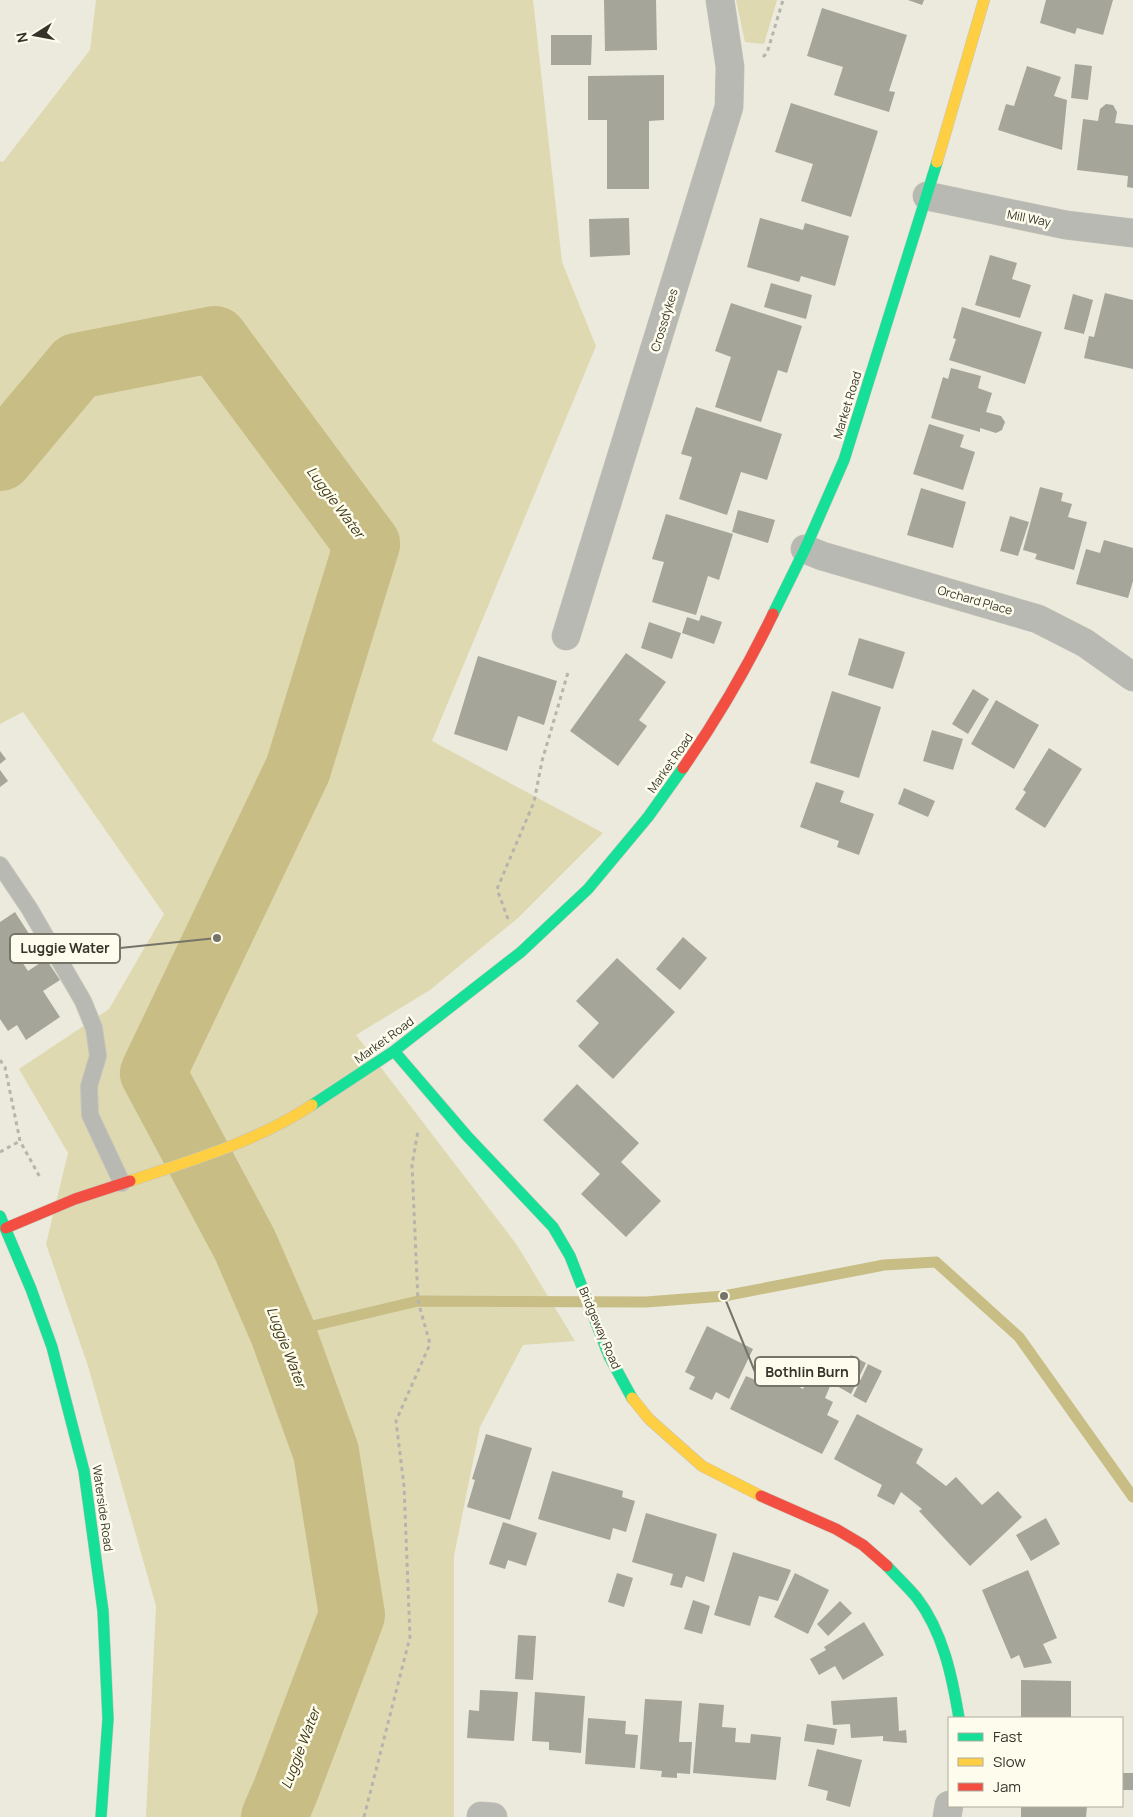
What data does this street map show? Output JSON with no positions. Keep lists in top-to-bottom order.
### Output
{
  "streets": {
    "street": [
      "Mill Way",
      "Crossdykes",
      "Market Road",
      "Orchard Place",
      "Bridgeway Road",
      "Waterside Road"
    ]
  },
  "crossings": [
    ["Mill Way", "Market Road"],
    ["Market Road", "Orchard Place"],
    ["Market Road", "Bridgeway Road"],
    ["Market Road", "Waterside Road"]
  ],
  "water": ["Luggie Water"],
  "places": ["Luggie Water", "Bothlin Burn"],
  "legend": ["Fast", "Slow", "Jam"],
  "north": "left"
}
